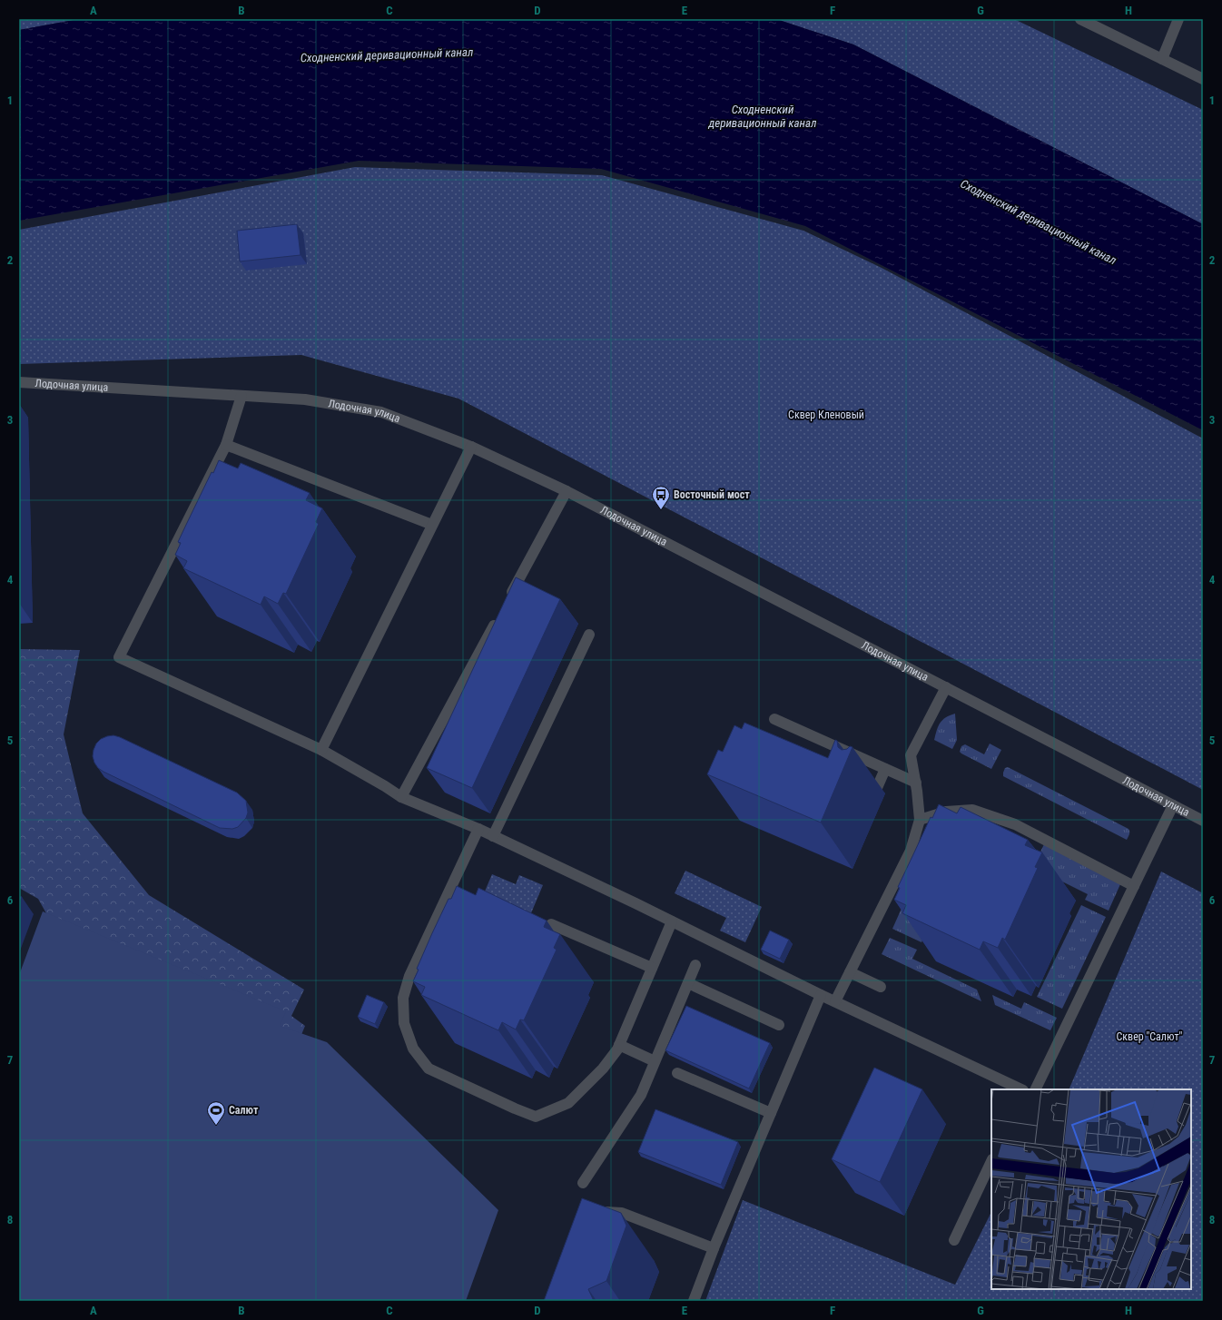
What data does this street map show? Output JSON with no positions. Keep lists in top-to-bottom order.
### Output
{
  "streets": {
    "street": ["Лодочная улица"]
  },
  "water": ["Сходненский деривационный канал"],
  "parks": ["Сквер Кленовый", "Сквер \"Салют\""],
  "places": {
    "bus stop": ["Восточный мост"],
    "sports": ["Салют"]
  },
  "grid": {
    "columns": [
      "A",
      "B",
      "C",
      "D",
      "E",
      "F",
      "G",
      "H"
    ],
    "rows": [
      "1",
      "2",
      "3",
      "4",
      "5",
      "6",
      "7",
      "8"
    ]
  }
}
